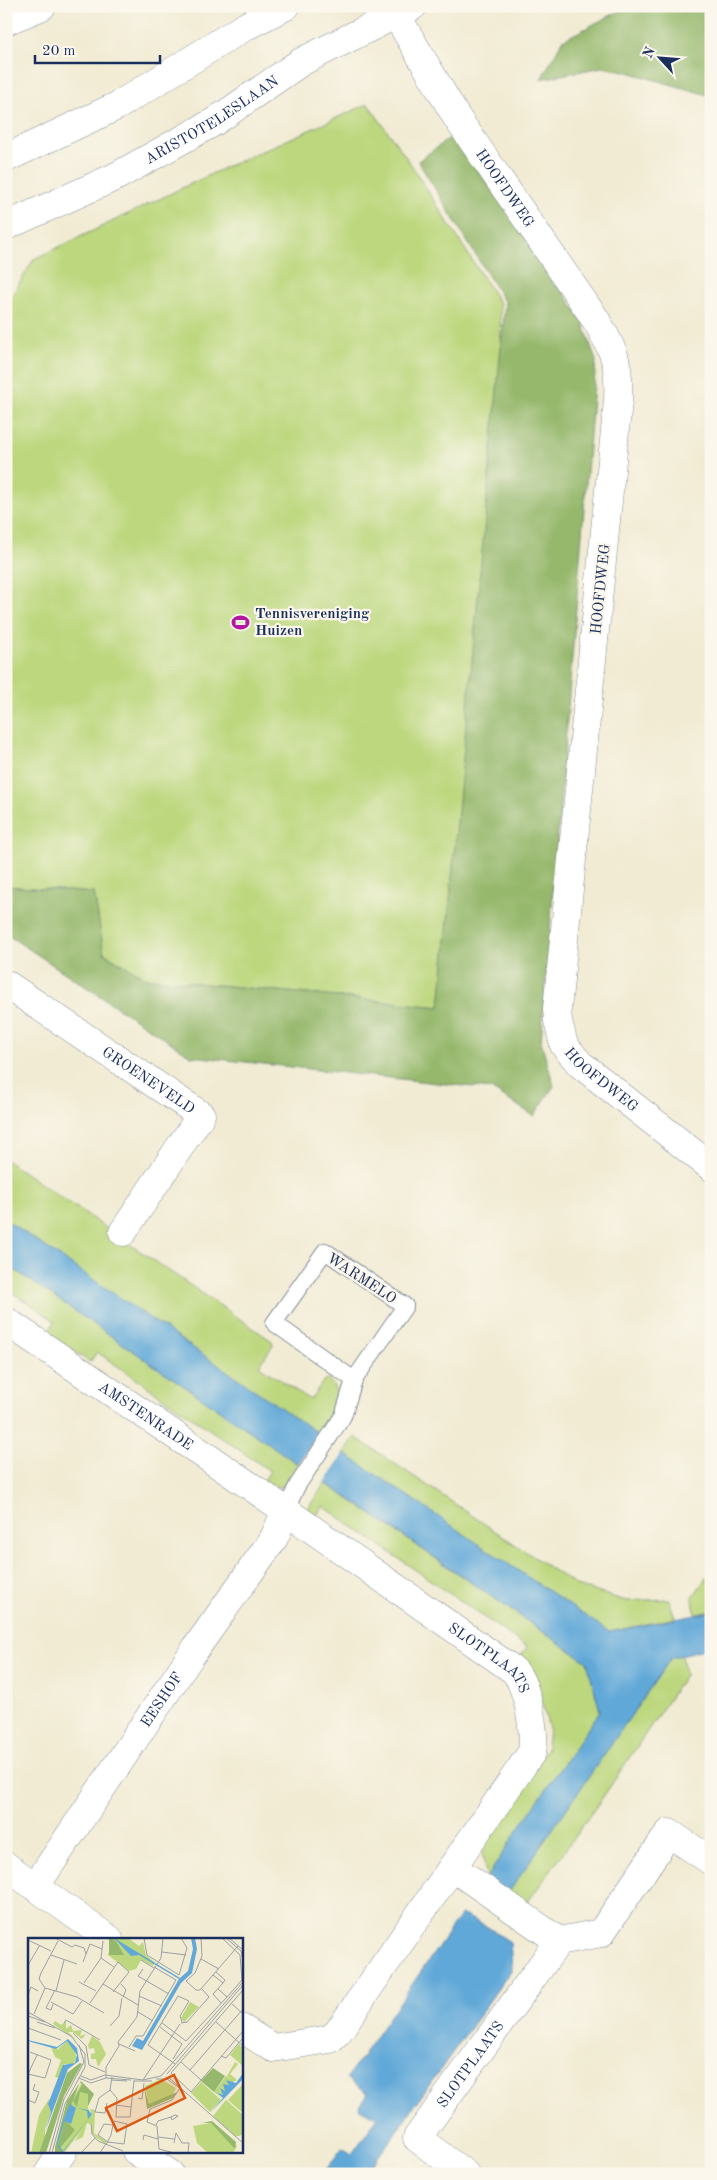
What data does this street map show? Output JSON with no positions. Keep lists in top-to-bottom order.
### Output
{
  "streets": {
    "street": [
      "ARISTOTELESLAAN",
      "HOOFDWEG",
      "GROENEVELD",
      "AMSTENRADE",
      "SLOTPLAATS",
      "EESHOF"
    ],
    "lane": ["WARMELO"]
  },
  "crossings": [
    ["ARISTOTELESLAAN", "HOOFDWEG"],
    ["WARMELO", "AMSTENRADE"],
    ["WARMELO", "SLOTPLAATS"],
    ["WARMELO", "EESHOF"],
    ["AMSTENRADE", "SLOTPLAATS"],
    ["AMSTENRADE", "EESHOF"],
    ["SLOTPLAATS", "EESHOF"]
  ],
  "places": {
    "sports": ["Tennisvereniging Huizen"]
  },
  "scale_bar": "20 m",
  "north": "top left"
}
